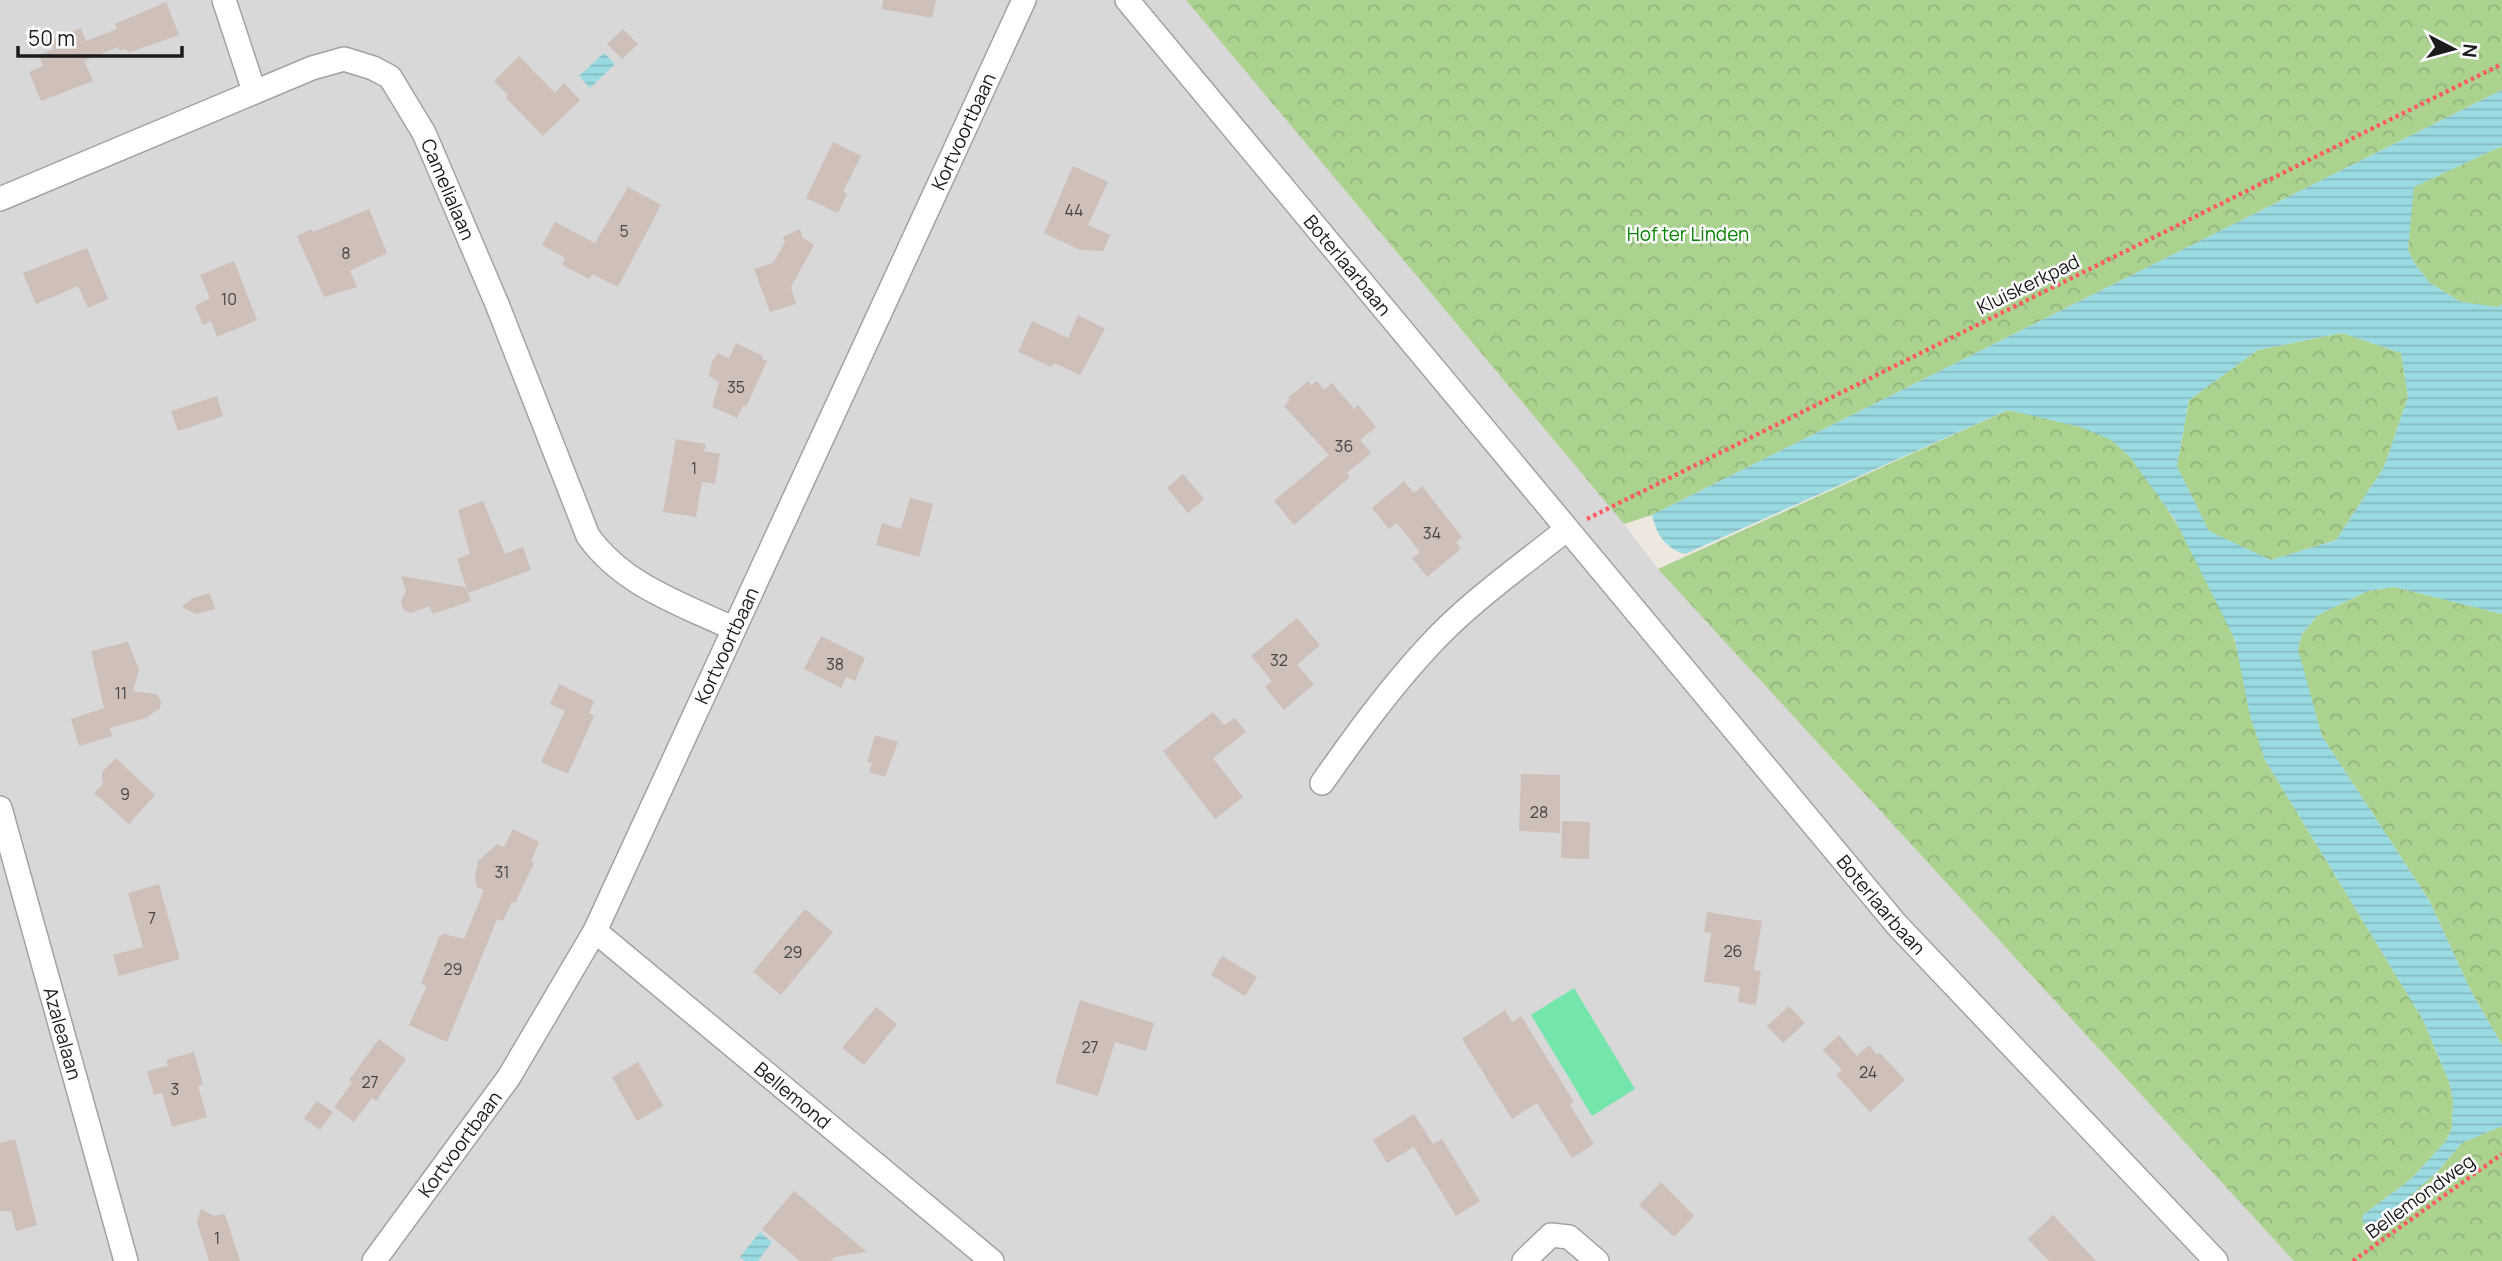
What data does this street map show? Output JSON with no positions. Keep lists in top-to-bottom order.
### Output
{
  "streets": {
    "street": [
      "Kortvoortbaan",
      "Camelialaan",
      "Boterlaarbaan",
      "Azalealaan",
      "Bellemond"
    ],
    "path": ["Kluiskerkpad", "Bellemondweg"]
  },
  "crossings": [
    ["Kortvoortbaan", "Camelialaan"],
    ["Kortvoortbaan", "Bellemond"],
    ["Boterlaarbaan", "Kluiskerkpad"]
  ],
  "parks": ["Hof ter Linden"],
  "house_numbers": [
    "44",
    "5",
    "8",
    "10",
    "35",
    "36",
    "1",
    "34",
    "32",
    "38",
    "11",
    "9",
    "28",
    "31",
    "7",
    "26",
    "29",
    "29",
    "27",
    "24",
    "27",
    "3",
    "1"
  ],
  "scale_bar": "50 m",
  "north": "right"
}
